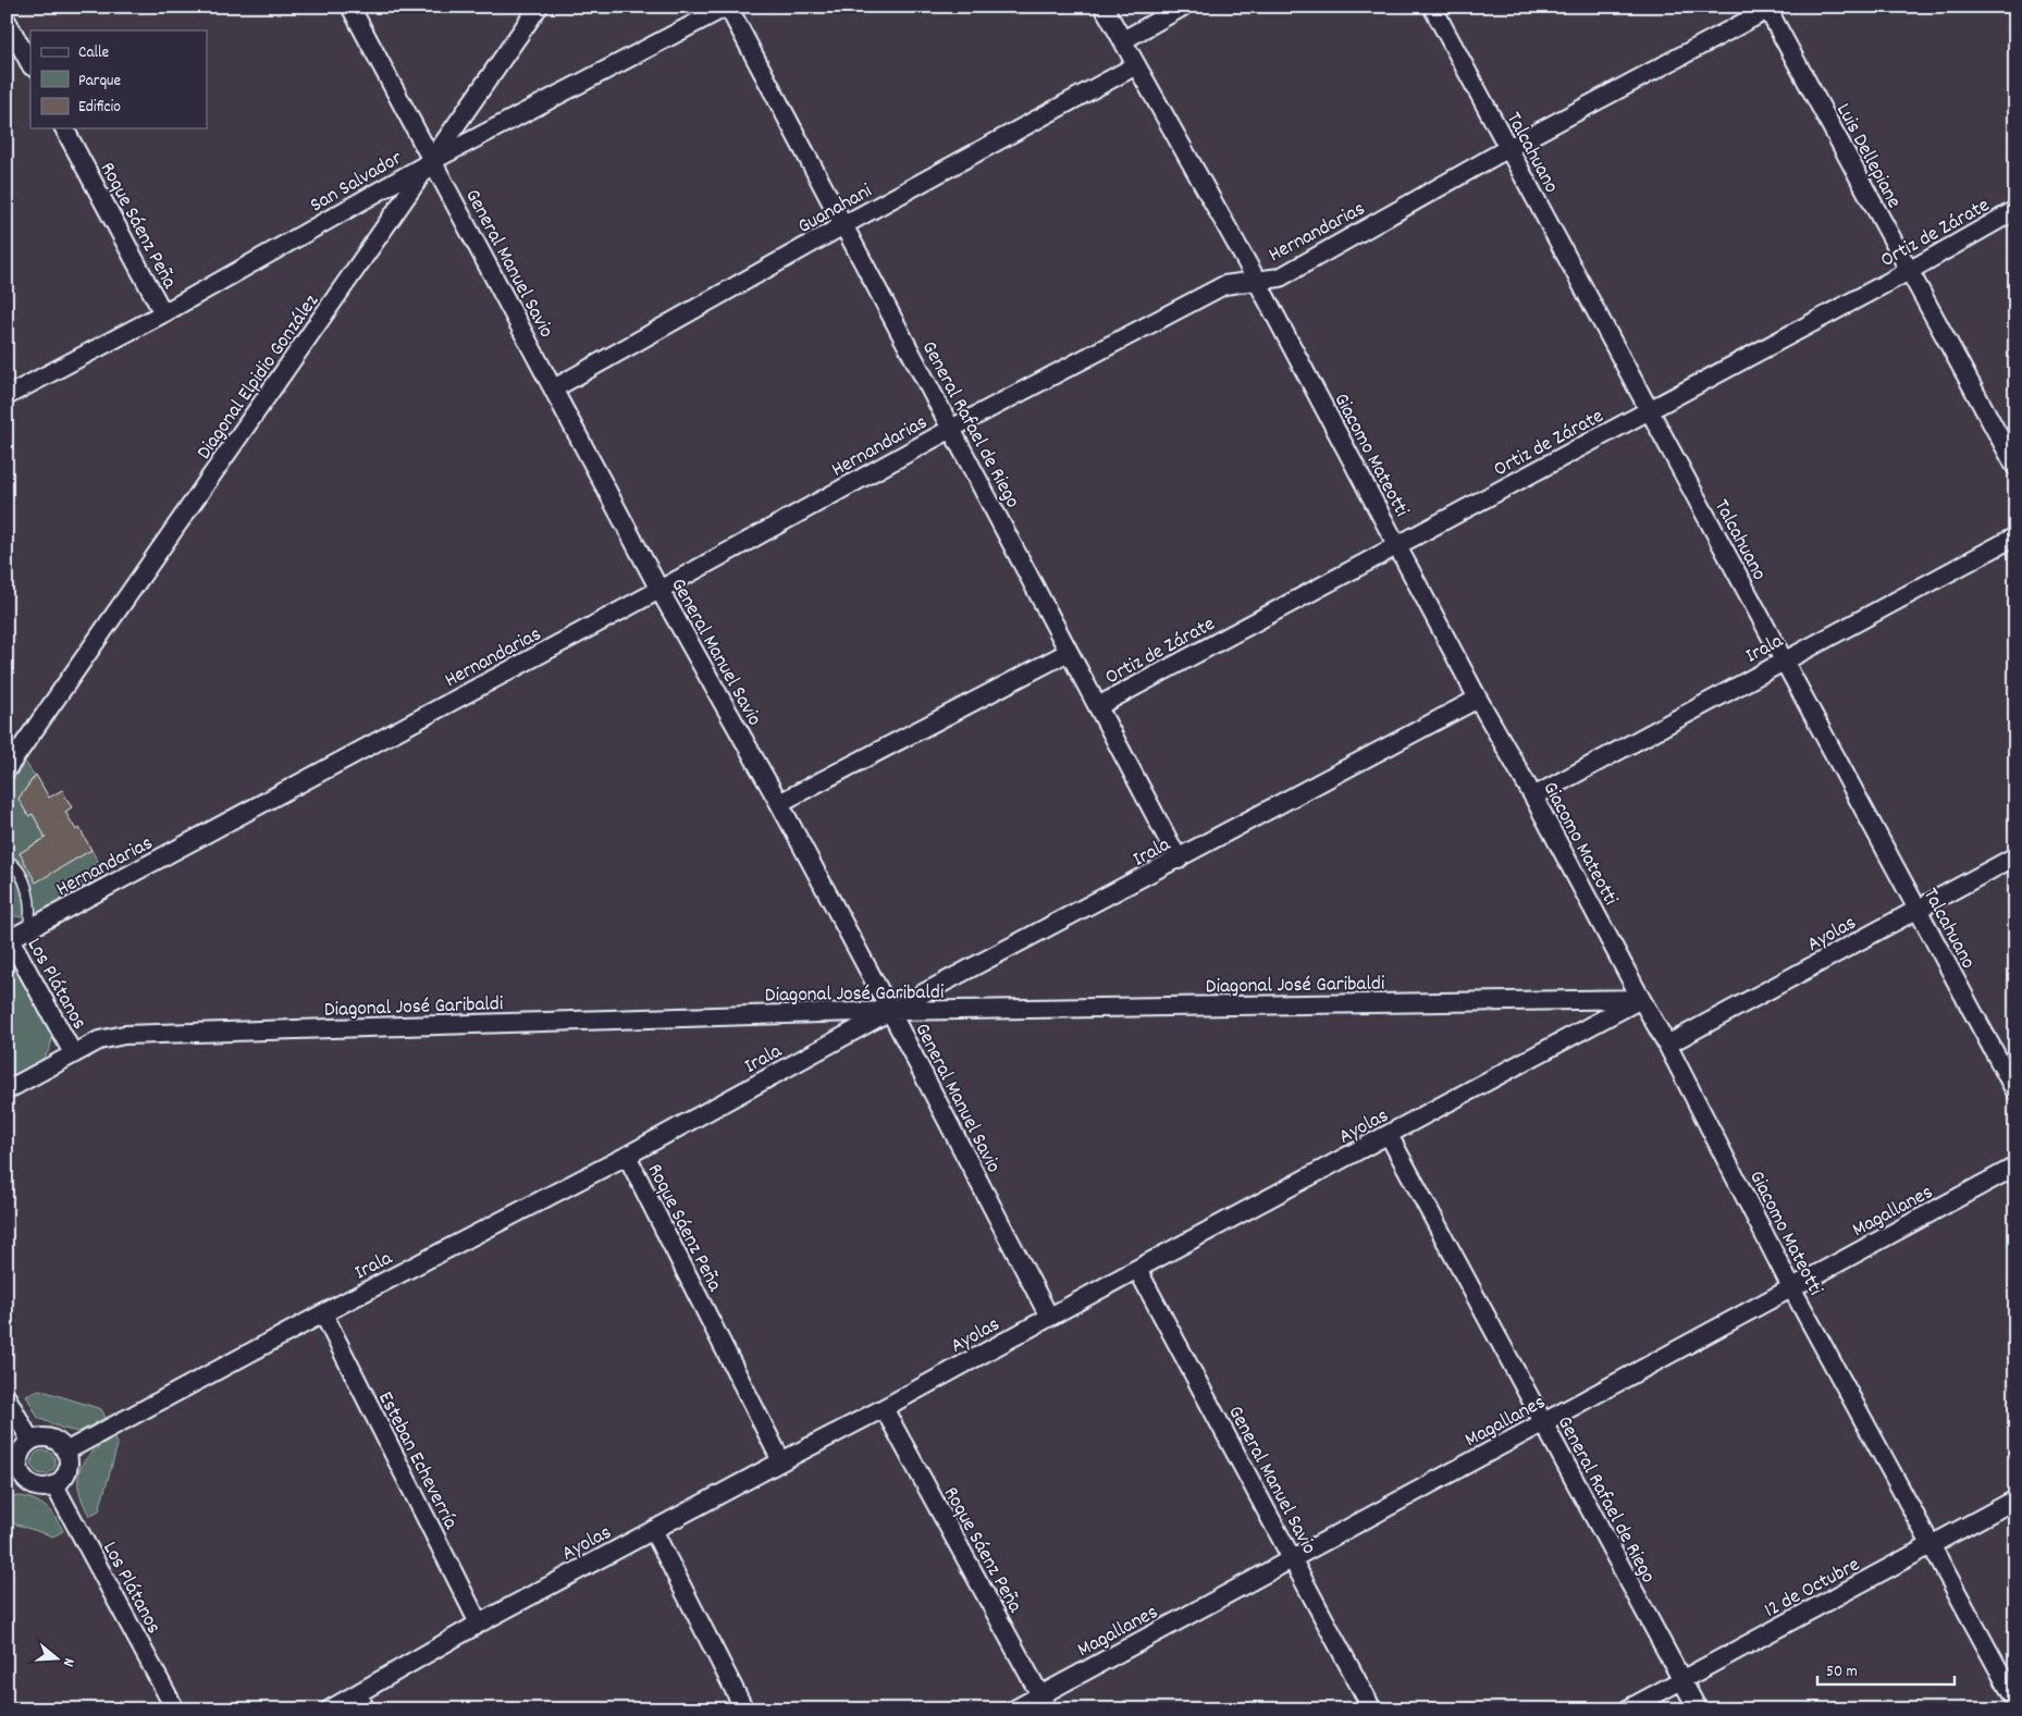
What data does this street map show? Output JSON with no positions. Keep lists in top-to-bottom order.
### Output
{
  "streets": {
    "street": [
      "Talcahuano",
      "Luis Dellepiane",
      "San Salvador",
      "Guanahani",
      "Roque Sáenz Peña",
      "Hernandarias",
      "Ortiz de Zárate",
      "General Manuel Savio",
      "Diagonal Elpidio González",
      "General Rafael de Riego",
      "Giacomo Mateotti",
      "Irala",
      "Ayolas",
      "Los Plátanos",
      "Diagonal José Garibaldi",
      "Magallanes",
      "Esteban Echeverría",
      "12 de Octubre"
    ]
  },
  "crossings": [
    ["Talcahuano", "Hernandarias"],
    ["Talcahuano", "Ortiz de Zárate"],
    ["Talcahuano", "Irala"],
    ["Talcahuano", "Ayolas"],
    ["Luis Dellepiane", "Hernandarias"],
    ["Luis Dellepiane", "Ortiz de Zárate"],
    ["San Salvador", "Roque Sáenz Peña"],
    ["San Salvador", "General Manuel Savio"],
    ["San Salvador", "Diagonal Elpidio González"],
    ["San Salvador", "General Rafael de Riego"],
    ["Guanahani", "General Manuel Savio"],
    ["Guanahani", "General Rafael de Riego"],
    ["Guanahani", "Giacomo Mateotti"],
    ["Roque Sáenz Peña", "Irala"],
    ["Roque Sáenz Peña", "Ayolas"],
    ["Roque Sáenz Peña", "Magallanes"],
    ["Hernandarias", "General Manuel Savio"],
    ["Hernandarias", "General Rafael de Riego"],
    ["Hernandarias", "Giacomo Mateotti"],
    ["Hernandarias", "Los Plátanos"],
    ["Ortiz de Zárate", "General Rafael de Riego"],
    ["Ortiz de Zárate", "Giacomo Mateotti"],
    ["General Manuel Savio", "Diagonal Elpidio González"],
    ["General Manuel Savio", "Irala"],
    ["General Manuel Savio", "Ayolas"],
    ["General Manuel Savio", "Diagonal José Garibaldi"],
    ["General Manuel Savio", "Magallanes"],
    ["General Rafael de Riego", "Irala"],
    ["General Rafael de Riego", "Ayolas"],
    ["General Rafael de Riego", "Magallanes"],
    ["General Rafael de Riego", "12 de Octubre"],
    ["Giacomo Mateotti", "Irala"],
    ["Giacomo Mateotti", "Ayolas"],
    ["Giacomo Mateotti", "Diagonal José Garibaldi"],
    ["Giacomo Mateotti", "Magallanes"],
    ["Giacomo Mateotti", "12 de Octubre"],
    ["Irala", "Los Plátanos"],
    ["Irala", "Diagonal José Garibaldi"],
    ["Irala", "Esteban Echeverría"],
    ["Ayolas", "Diagonal José Garibaldi"],
    ["Ayolas", "Esteban Echeverría"],
    ["Los Plátanos", "Diagonal José Garibaldi"]
  ],
  "legend": ["Calle", "Parque", "Edificio"],
  "scale_bar": "50 m",
  "north": "right"
}
